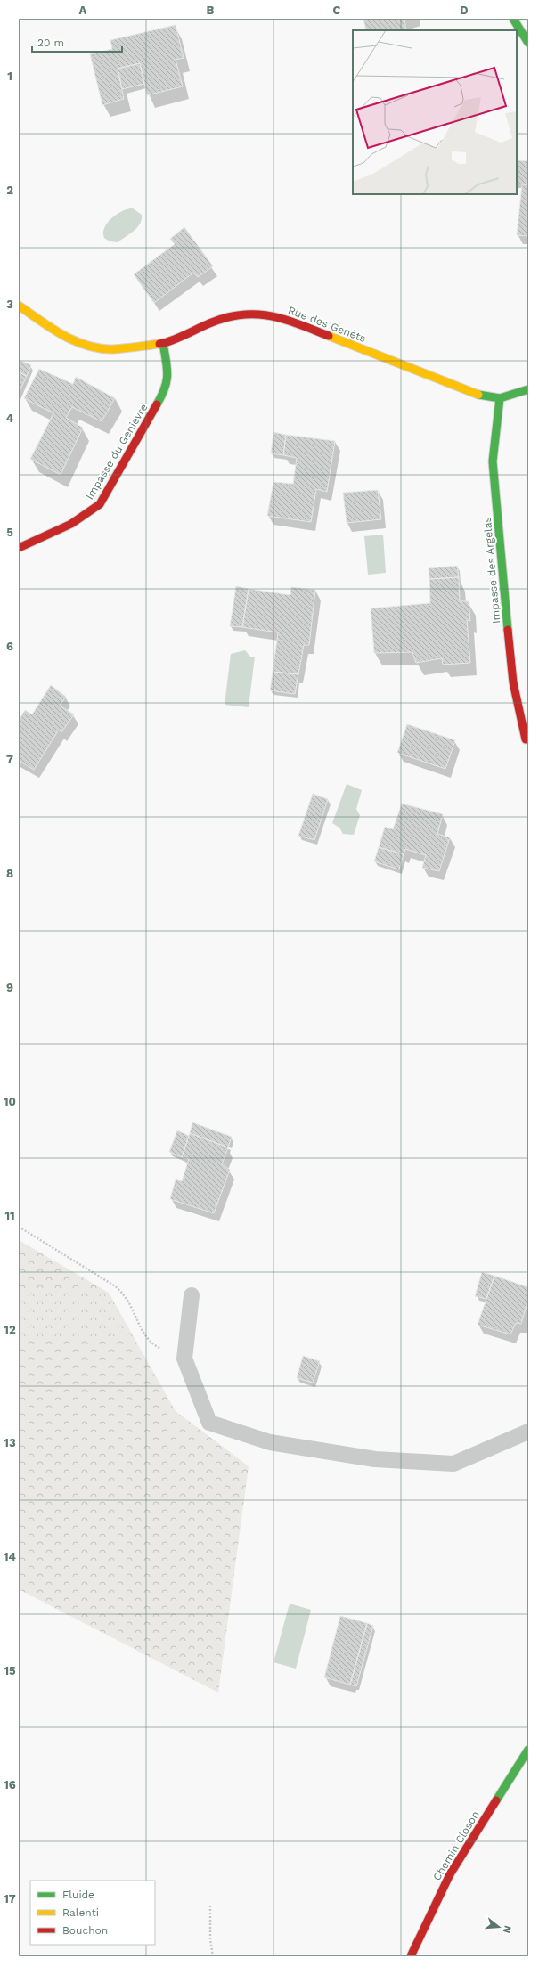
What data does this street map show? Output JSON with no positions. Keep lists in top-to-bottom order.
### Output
{
  "streets": {
    "street": [
      "Rue des Genêts",
      "Impasse du Genievre",
      "Impasse des Argelas",
      "Chemin Closon"
    ]
  },
  "crossings": [
    ["Rue des Genêts", "Impasse du Genievre"],
    ["Rue des Genêts", "Impasse des Argelas"]
  ],
  "legend": ["Fluide", "Ralenti", "Bouchon"],
  "scale_bar": "20 m",
  "north": "right",
  "grid": {
    "columns": [
      "A",
      "B",
      "C",
      "D"
    ],
    "rows": [
      "1",
      "2",
      "3",
      "4",
      "5",
      "6",
      "7",
      "8",
      "9",
      "10",
      "11",
      "12",
      "13",
      "14",
      "15",
      "16",
      "17"
    ]
  }
}
